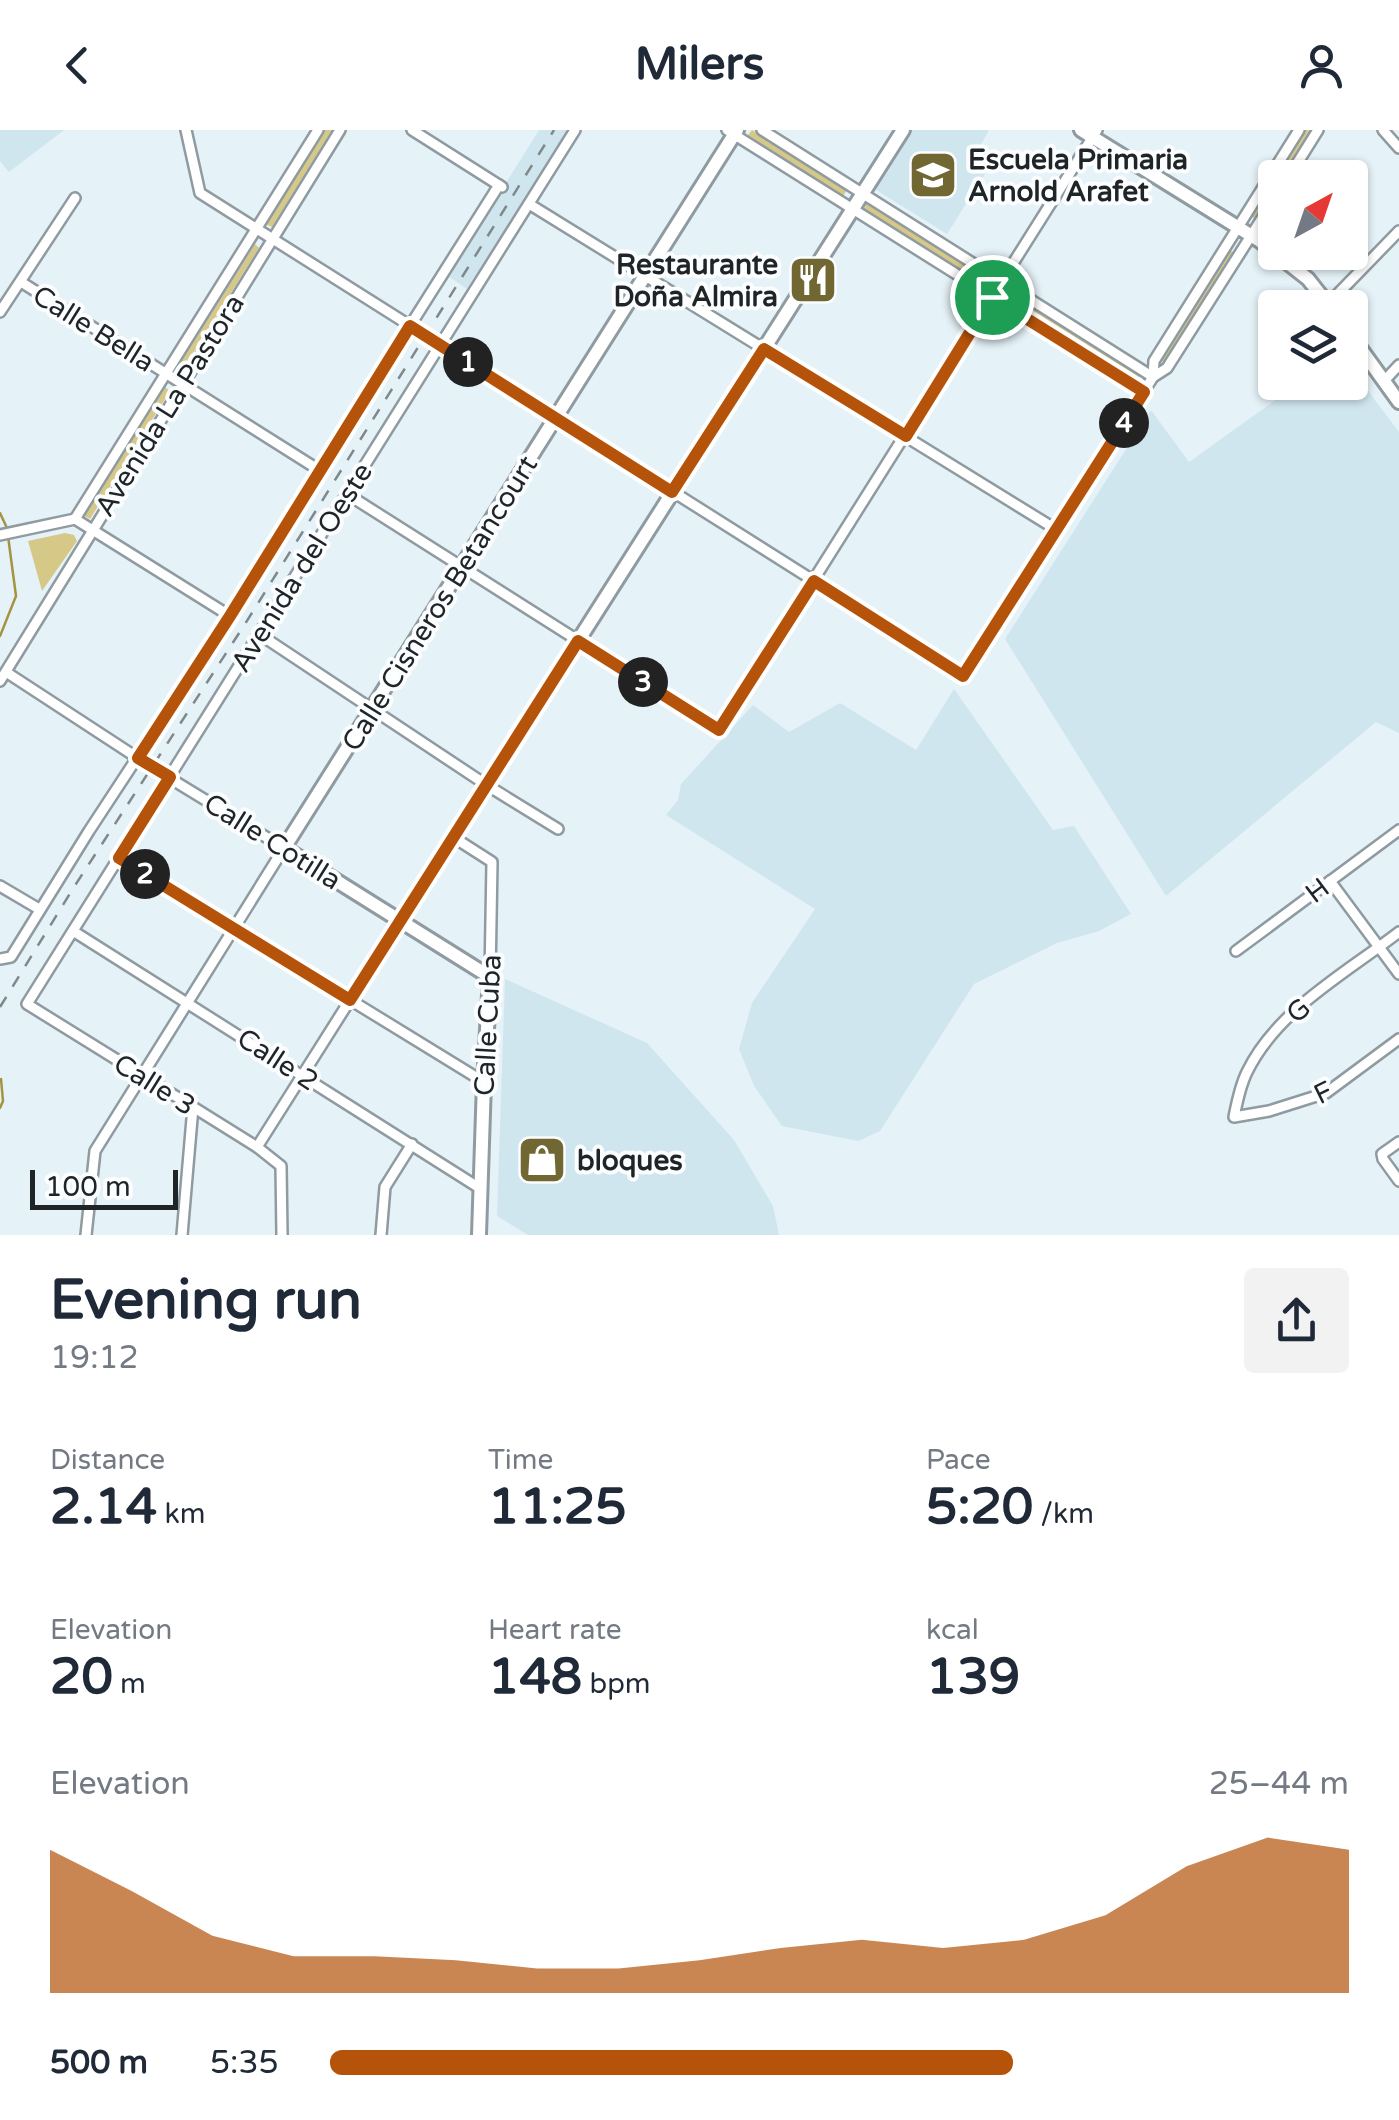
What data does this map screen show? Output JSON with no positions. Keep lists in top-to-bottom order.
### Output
{
  "streets": {
    "street": [
      "Calle Bella",
      "Avenida La Pastora",
      "Avenida del Oeste",
      "Calle Cisneros Betancourt",
      "Calle Cotilla",
      "H",
      "G",
      "Calle Cuba",
      "Calle 2",
      "Calle 3",
      "F"
    ]
  },
  "crossings": [
    ["Calle Bella", "Avenida La Pastora"],
    ["Calle Bella", "Avenida del Oeste"],
    ["Avenida La Pastora", "Calle Cotilla"],
    ["Avenida del Oeste", "Calle Cotilla"],
    ["Avenida del Oeste", "Calle 2"],
    ["Avenida del Oeste", "Calle 3"],
    ["Calle Cisneros Betancourt", "Calle Cotilla"],
    ["Calle Cisneros Betancourt", "Calle 2"],
    ["Calle Cisneros Betancourt", "Calle 3"],
    ["Calle Cotilla", "Calle Cuba"],
    ["G", "F"],
    ["Calle Cuba", "Calle 2"]
  ],
  "places": {
    "school or university": ["Escuela Primaria Arnold Arafet"],
    "restaurant": ["Restaurante Doña Almira"],
    "shop": ["bloques"]
  },
  "scale_bar": "100 m",
  "north": "top right",
  "page": {
    "header": "Milers",
    "pins": [
      "1",
      "4",
      "3",
      "2"
    ],
    "scale": "100 m",
    "heading": ["Evening run", "19:12"],
    "stats": [
      ["Distance", "2.14 km"],
      ["Time", "11:25"],
      ["Pace", "5:20 /km"],
      ["Elevation", "20 m"],
      ["Heart rate", "148 bpm"],
      ["kcal", "139"]
    ],
    "chart": ["Elevation", "25–44 m"],
    "list": [
      {
        "name": "500 m",
        "note": "5:35"
      }
    ]
  }
}
